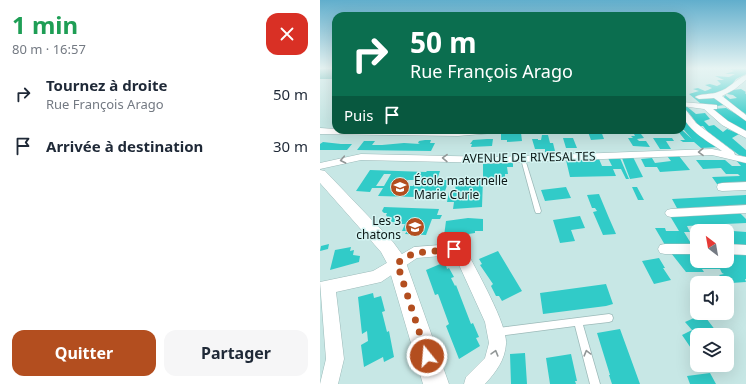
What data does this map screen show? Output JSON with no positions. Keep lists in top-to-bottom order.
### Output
{
  "streets": {
    "street": ["AVENUE DE RIVESALTES"]
  },
  "places": {
    "school or university": ["École maternelle Marie Curie", "Les 3 chatons"]
  },
  "north": "top left",
  "page": {
    "heading": ["1 min", "80 m · 16:57"],
    "turn": ["50 m", "Rue François Arago"],
    "list": [
      {
        "name": "Tournez à droite",
        "note": "Rue François Arago",
        "value": "50 m"
      },
      {
        "name": "Arrivée à destination",
        "value": "30 m"
      }
    ],
    "then": "Puis",
    "buttons": ["Quitter", "Partager"]
  }
}
